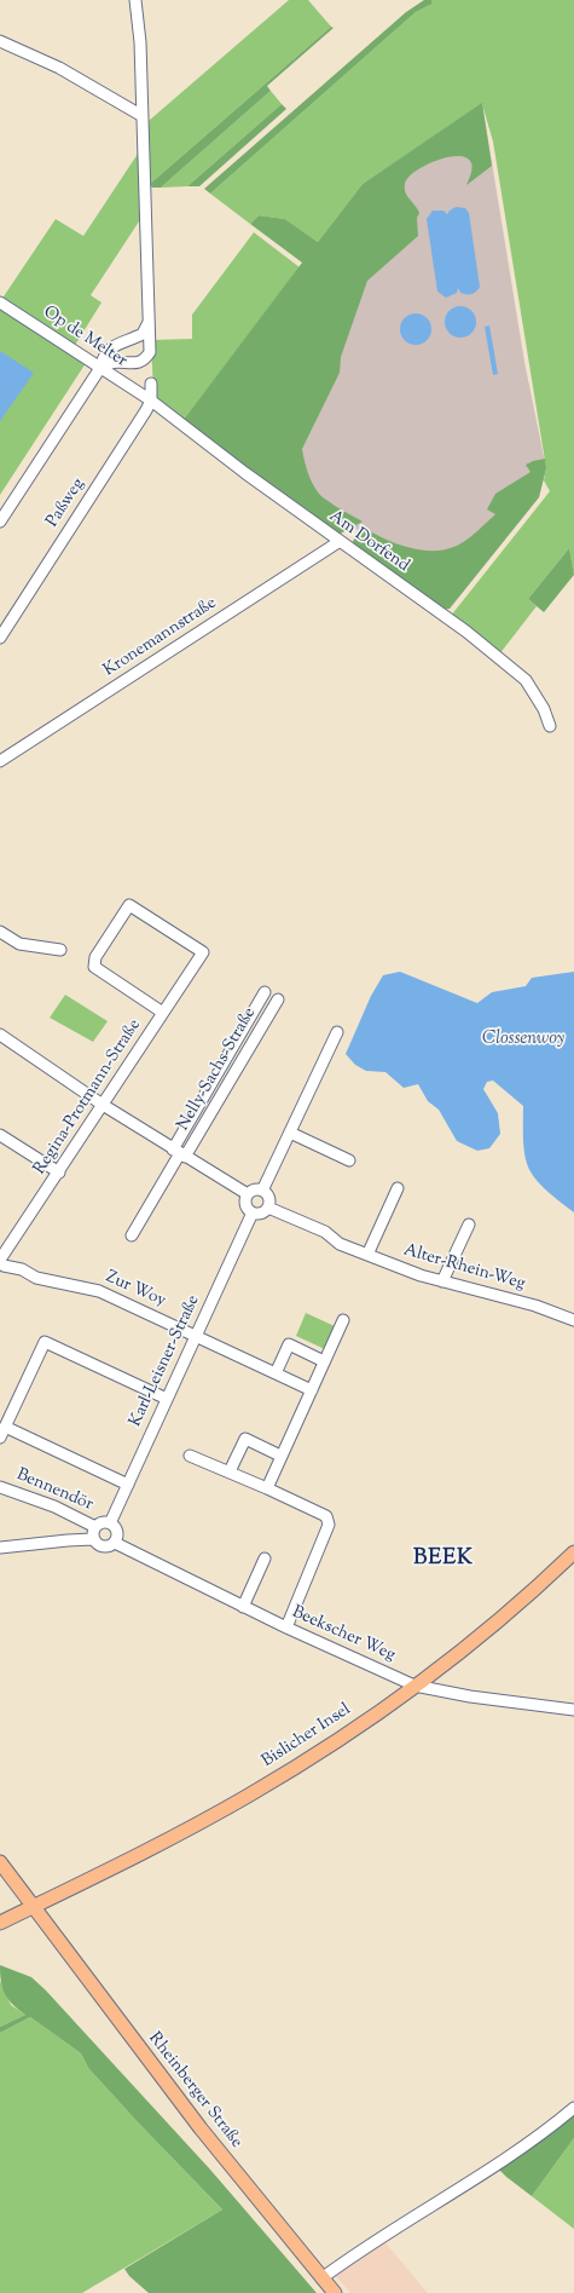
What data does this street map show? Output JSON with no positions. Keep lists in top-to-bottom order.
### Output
{
  "streets": {
    "main road": ["Bislicher Insel", "Rheinberger Straße"],
    "street": [
      "Op de Melter",
      "Paßweg",
      "Am Dorfend",
      "Kronemannstraße",
      "Nelly-Sachs-Straße",
      "Regina-Protmann-Straße",
      "Alter-Rhein-Weg",
      "Zur Woy",
      "Karl-Leisner-Straße",
      "Bennendör",
      "Beekscher Weg"
    ]
  },
  "crossings": [
    ["Op de Melter", "Paßweg"],
    ["Op de Melter", "Am Dorfend"],
    ["Paßweg", "Am Dorfend"],
    ["Am Dorfend", "Kronemannstraße"],
    ["Regina-Protmann-Straße", "Zur Woy"],
    ["Alter-Rhein-Weg", "Karl-Leisner-Straße"],
    ["Zur Woy", "Karl-Leisner-Straße"],
    ["Karl-Leisner-Straße", "Bennendör"],
    ["Karl-Leisner-Straße", "Beekscher Weg"],
    ["Bennendör", "Beekscher Weg"],
    ["Beekscher Weg", "Bislicher Insel"],
    ["Bislicher Insel", "Rheinberger Straße"]
  ],
  "districts": ["BEEK"],
  "water": ["Clossenwoy"]
}
